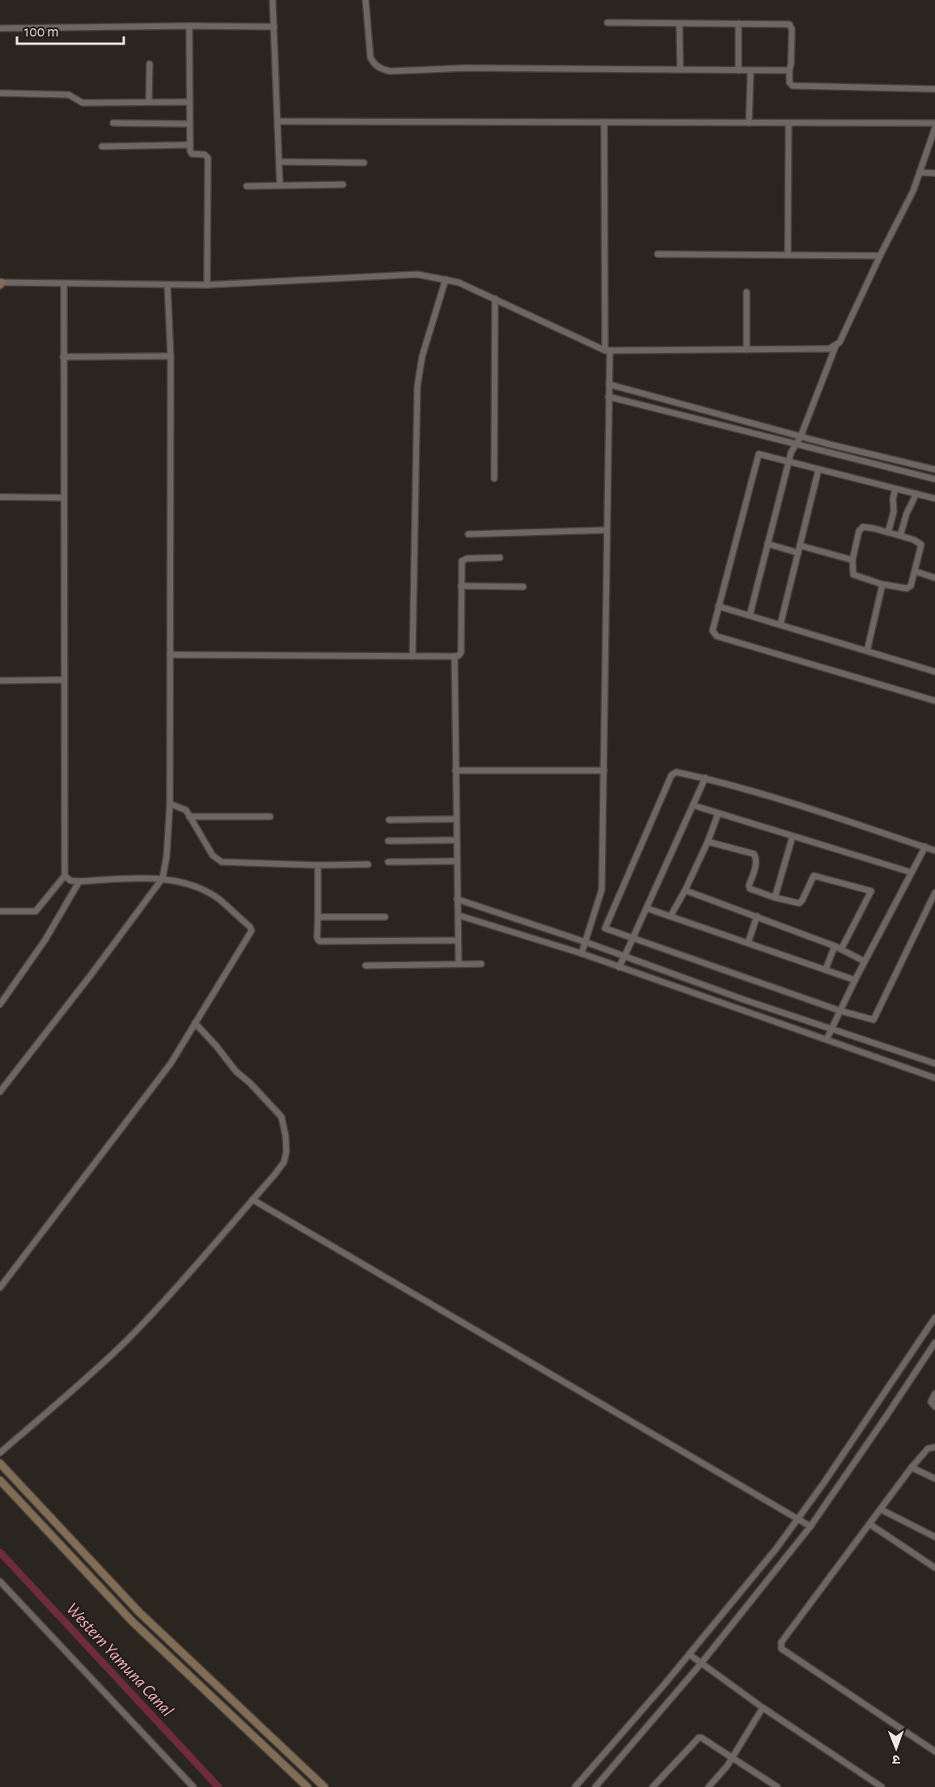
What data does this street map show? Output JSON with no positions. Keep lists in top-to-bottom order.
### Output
{
  "water": ["Western Yamuna Canal"],
  "scale_bar": "100 m",
  "north": "bottom"
}
